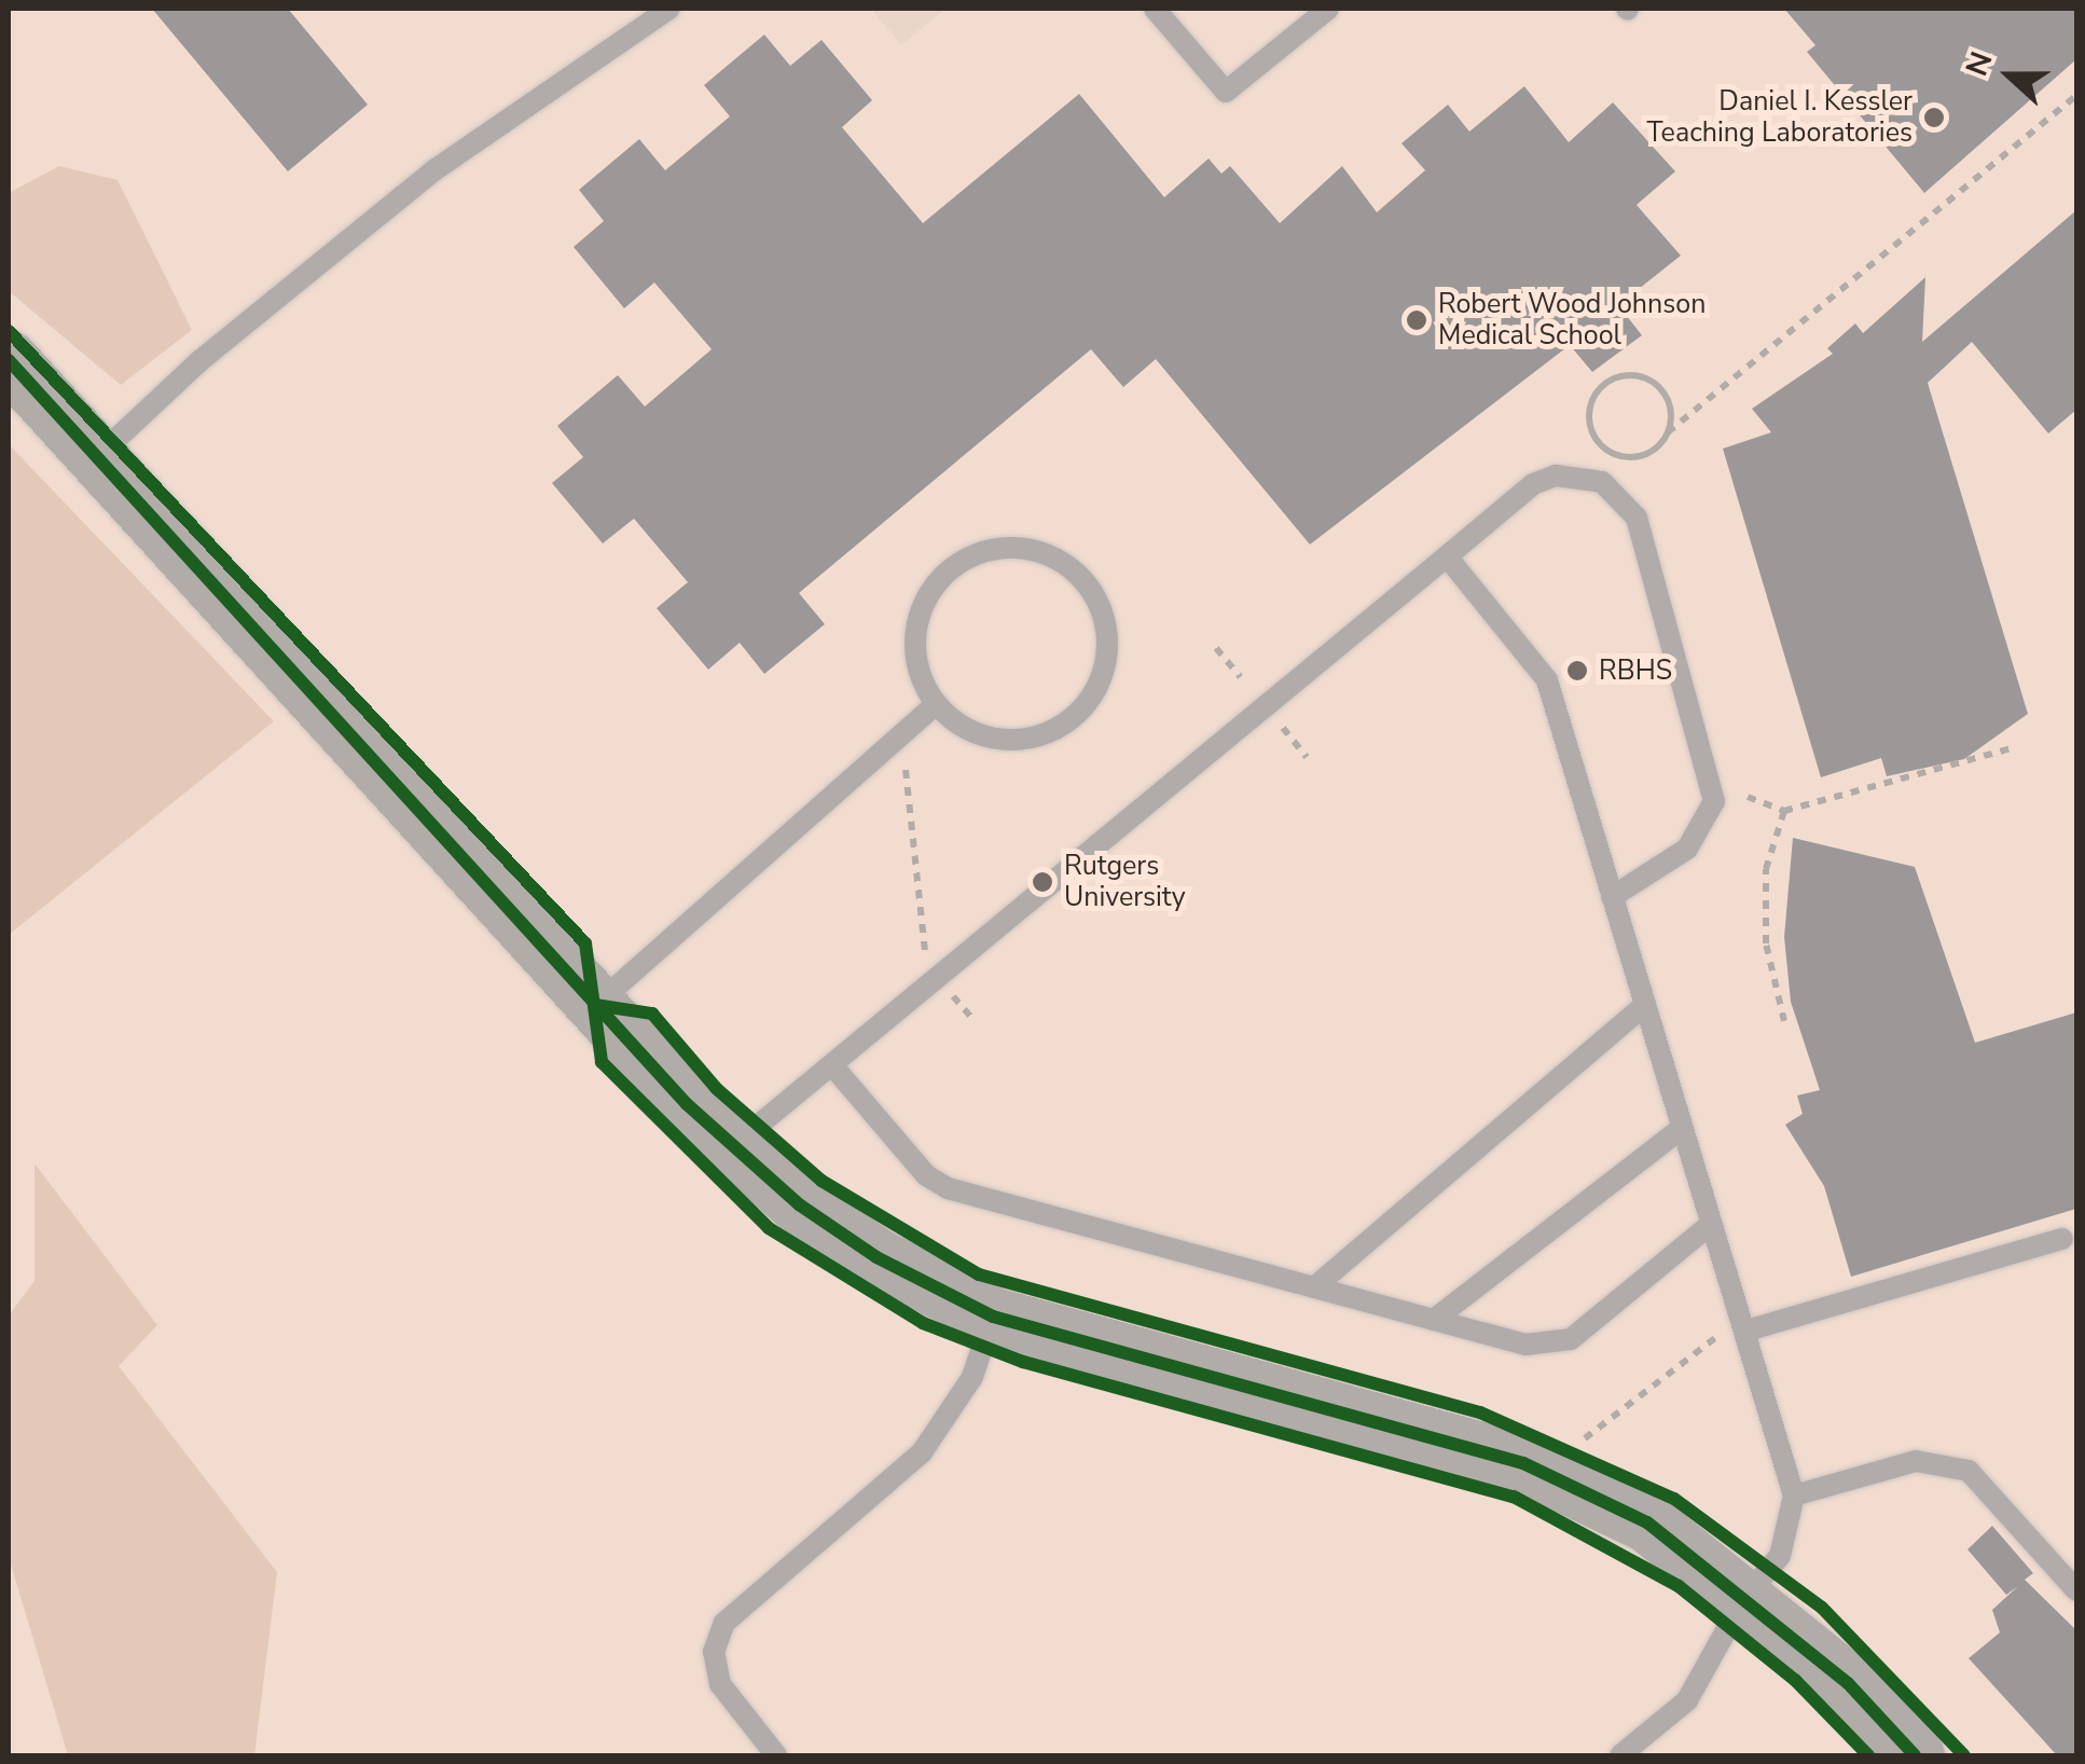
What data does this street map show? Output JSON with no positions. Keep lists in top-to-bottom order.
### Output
{
  "places": [
    "Daniel I. Kessler Teaching Laboratories",
    "Robert Wood Johnson Medical School",
    "RBHS",
    "Rutgers University"
  ],
  "north": "left"
}
